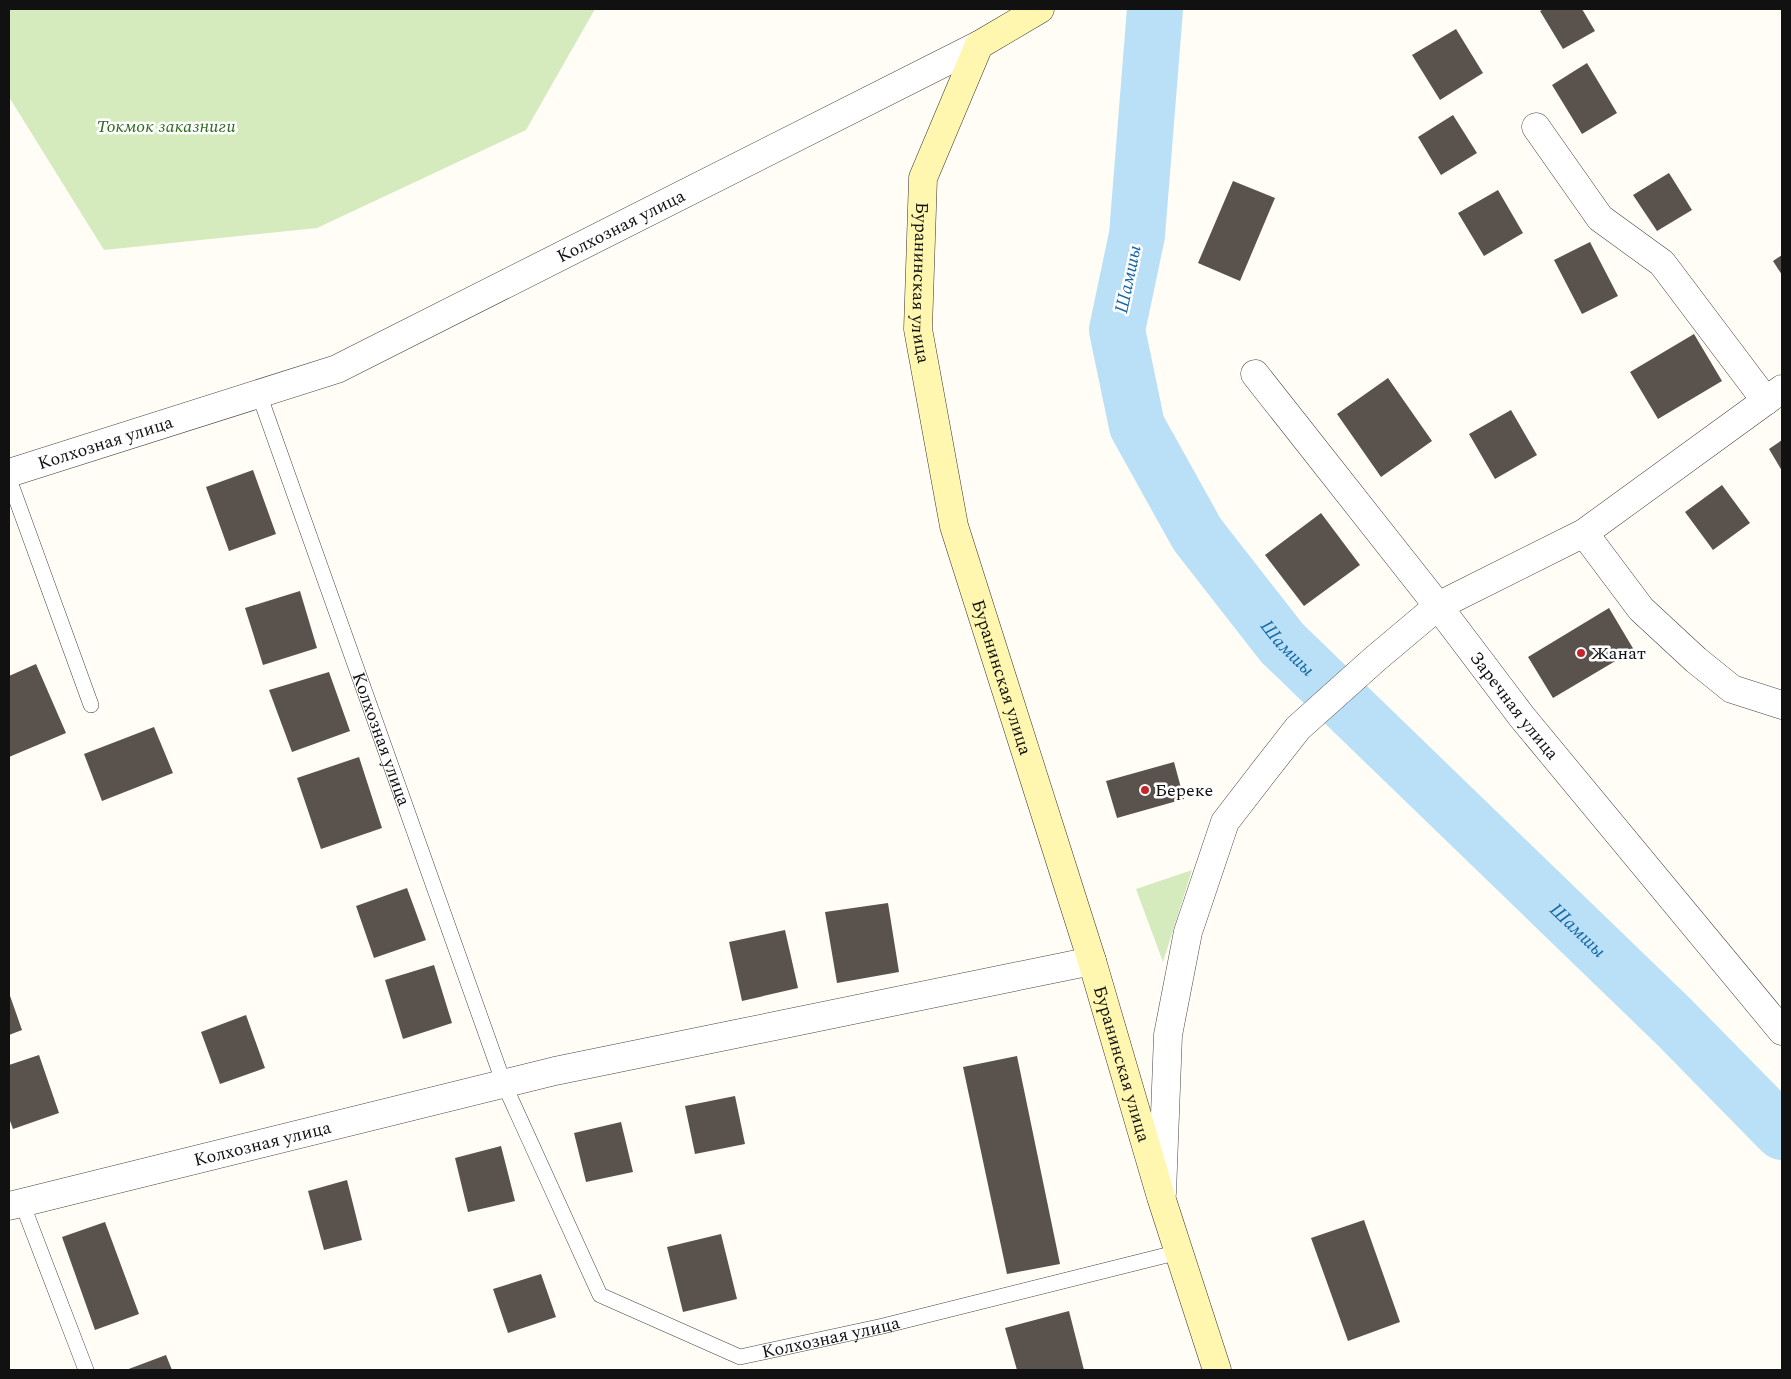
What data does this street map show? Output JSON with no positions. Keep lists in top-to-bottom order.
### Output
{
  "streets": {
    "main road": ["Буранинская улица"],
    "street": ["Колхозная улица", "Заречная улица"]
  },
  "crossings": [
    ["Колхозная улица", "Буранинская улица"]
  ],
  "water": ["Шамшы"],
  "parks": ["Токмок заказниги"],
  "places": ["Жанат", "Береке"]
}
